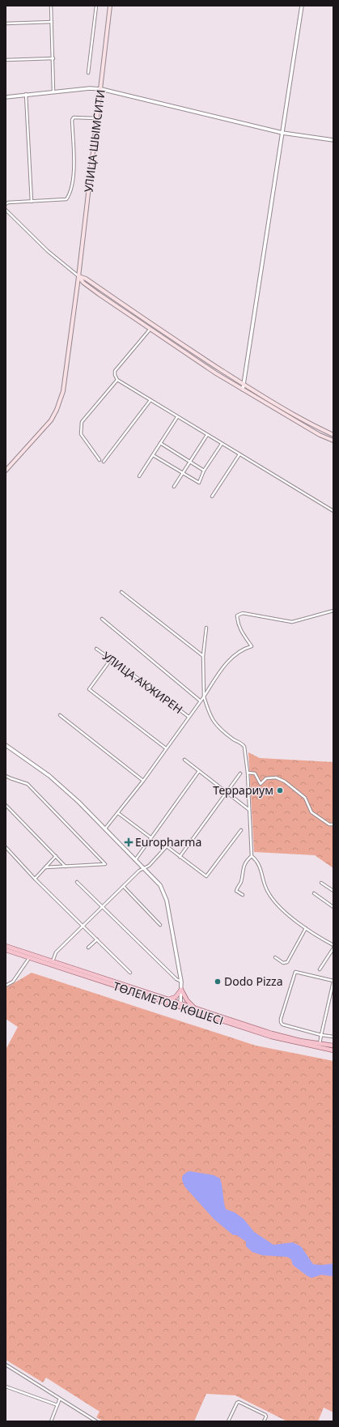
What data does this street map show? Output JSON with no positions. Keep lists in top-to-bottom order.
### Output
{
  "streets": {
    "main road": ["УЛИЦА ШЫМСИТИ", "ТӨЛЕМЕТОВ КӨШЕСІ"],
    "street": ["УЛИЦА АКЖИРЕН"]
  },
  "places": {
    "other": ["Террариум", "Dodo Pizza"],
    "health": ["Europharma"]
  }
}
